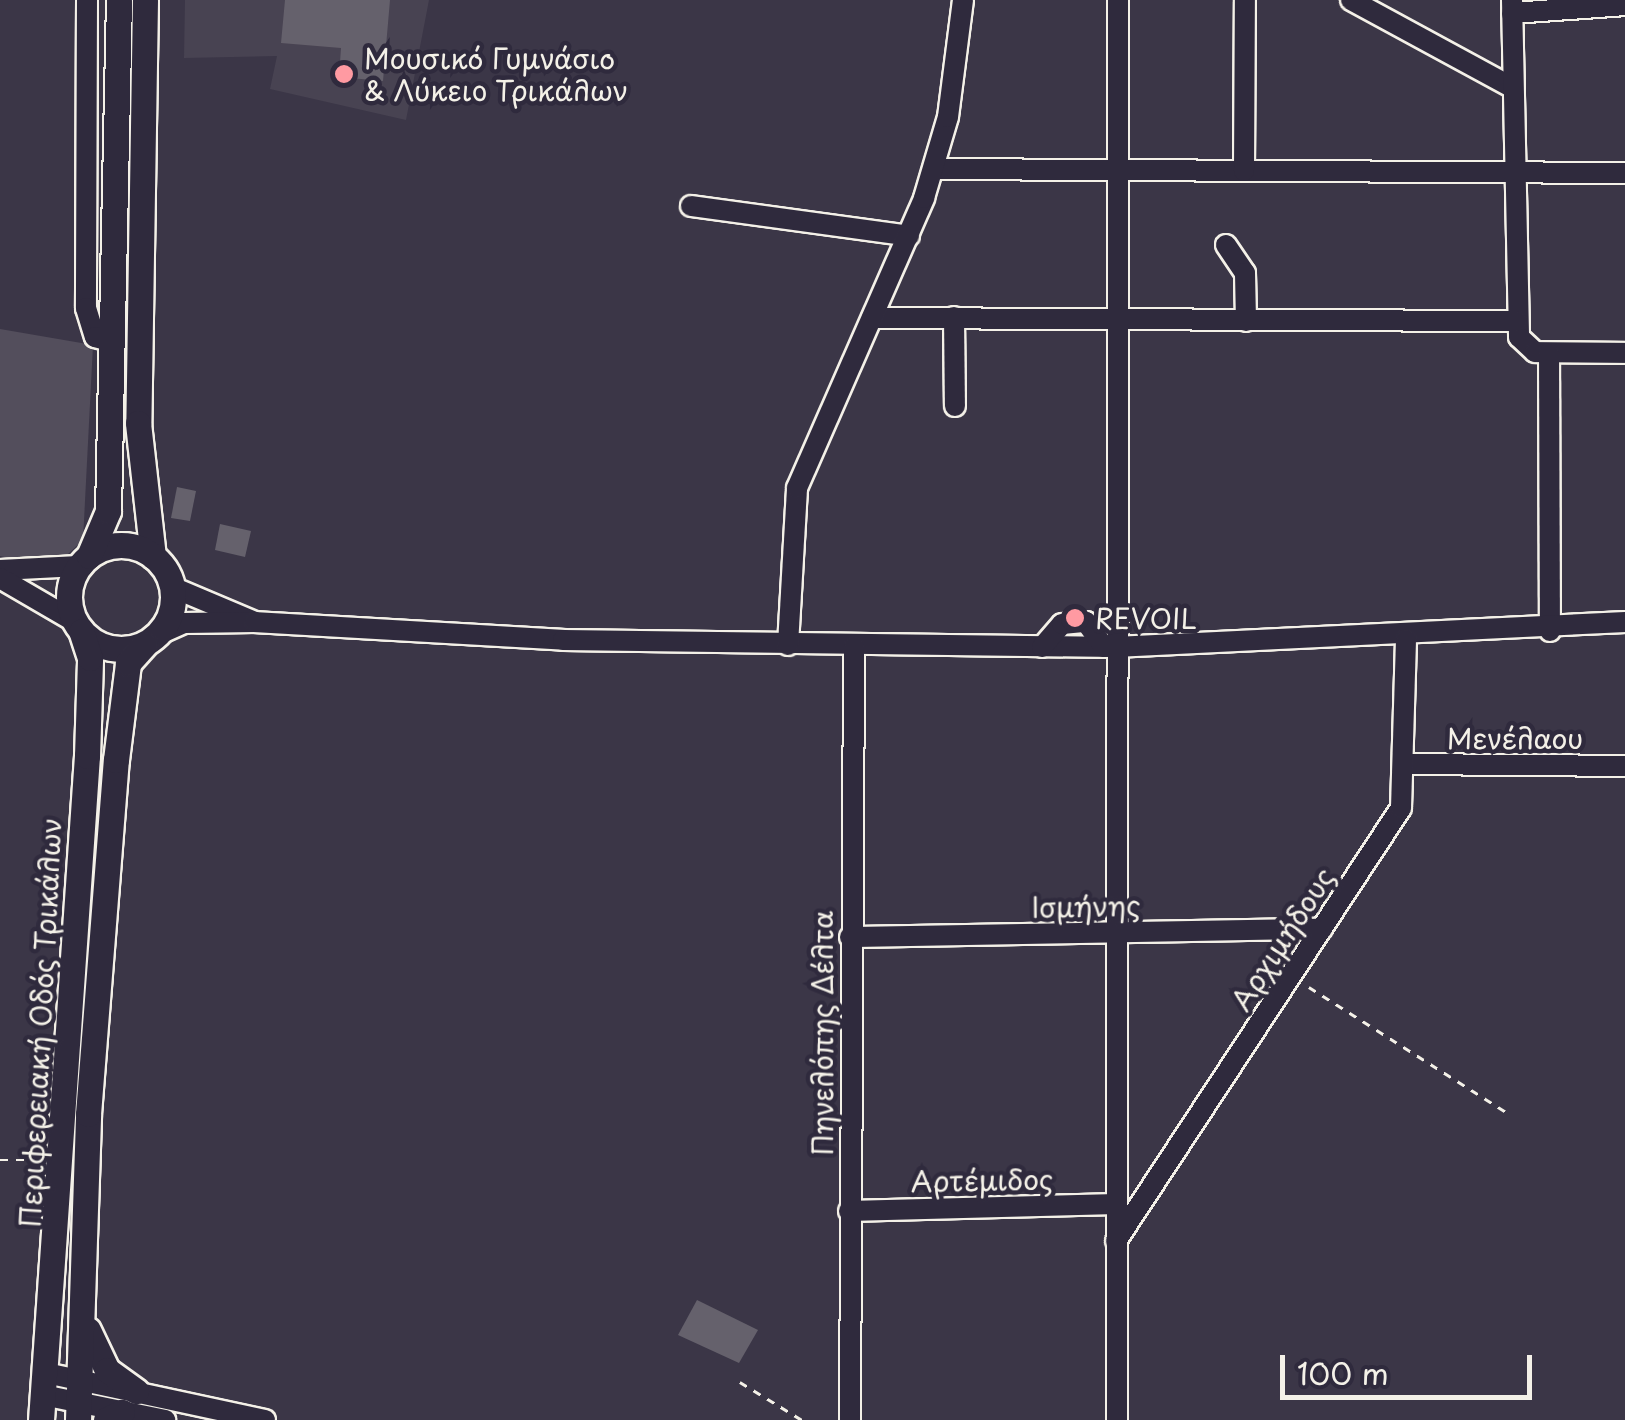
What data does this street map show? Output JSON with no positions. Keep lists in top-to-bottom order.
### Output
{
  "streets": {
    "main road": ["Περιφερειακή Οδός Τρικάλων"],
    "street": [
      "Μενέλαου",
      "Ισμήνης",
      "Αρχιμήδους",
      "Πηνελόπης Δέλτα",
      "Αρτέμιδος"
    ]
  },
  "crossings": [
    ["Μενέλαου", "Αρχιμήδους"],
    ["Ισμήνης", "Αρχιμήδους"],
    ["Ισμήνης", "Πηνελόπης Δέλτα"],
    ["Πηνελόπης Δέλτα", "Αρτέμιδος"]
  ],
  "places": ["Μουσικό Γυμνάσιο & Λύκειο Τρικάλων", "REVOIL"],
  "scale_bar": "100 m"
}
